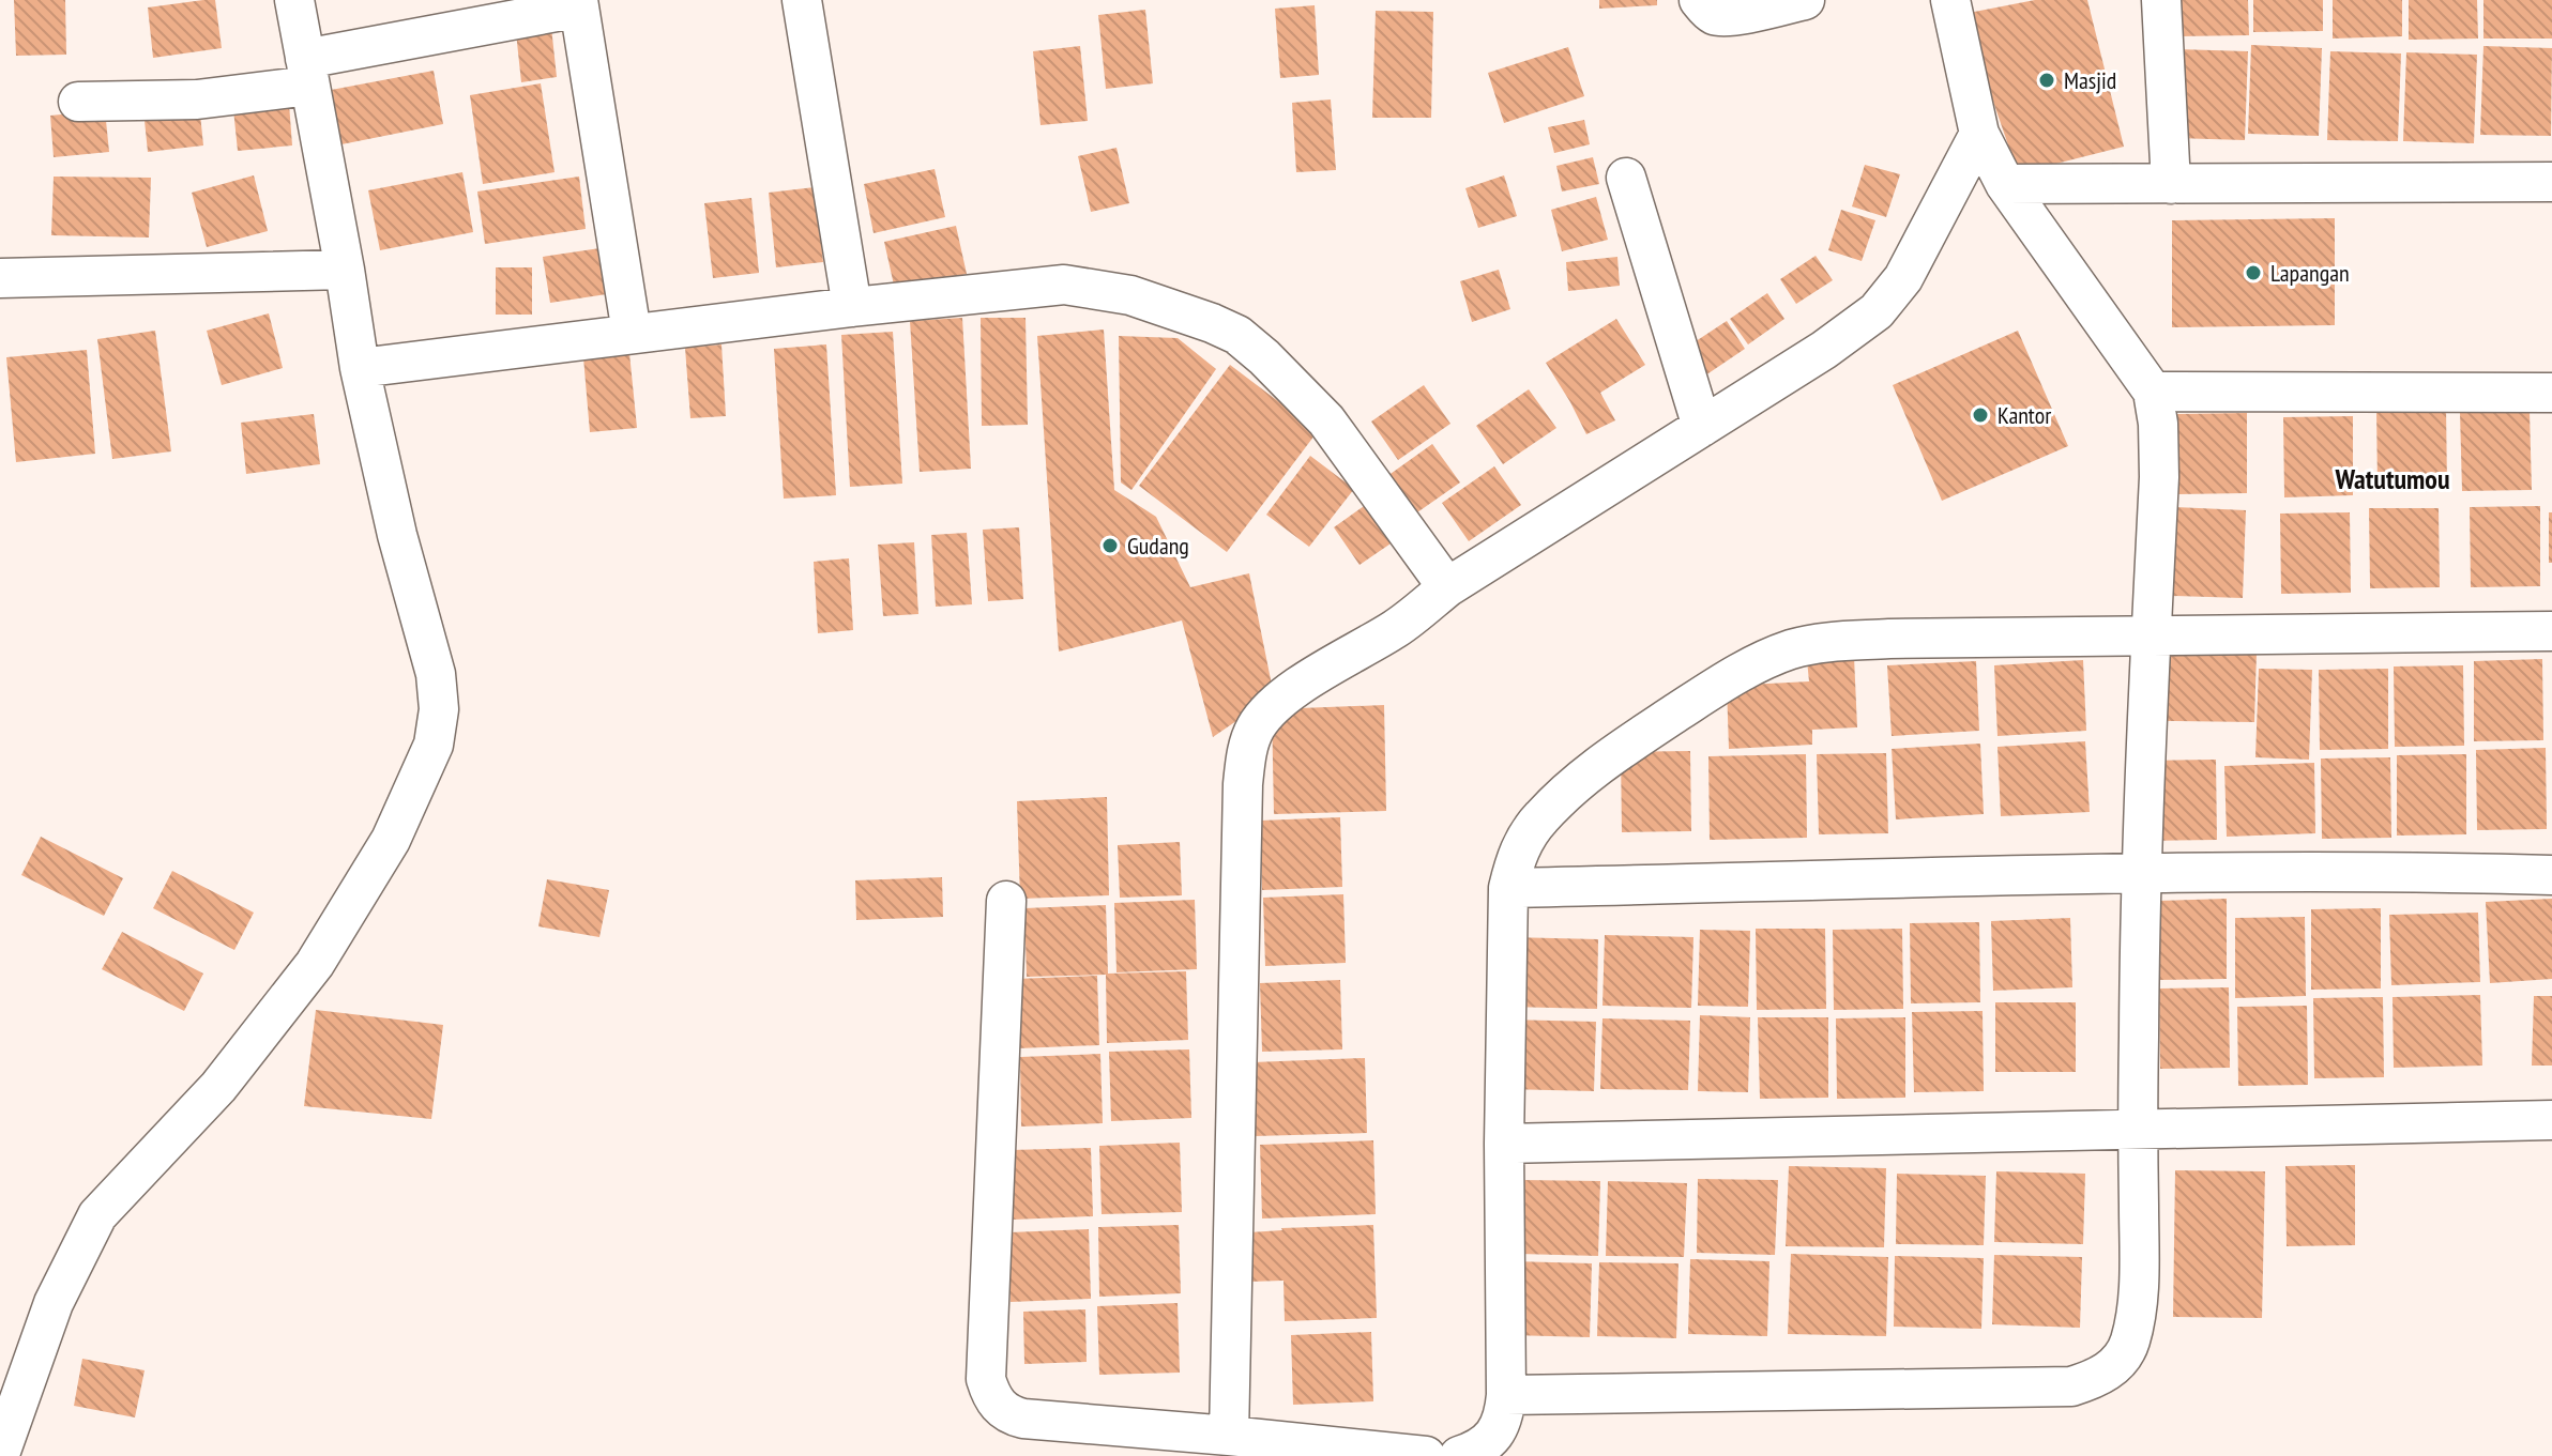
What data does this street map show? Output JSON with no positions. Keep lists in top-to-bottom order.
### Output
{
  "districts": ["Watutumou"],
  "places": [
    "Masjid",
    "Lapangan",
    "Kantor",
    "Gudang"
  ]
}
